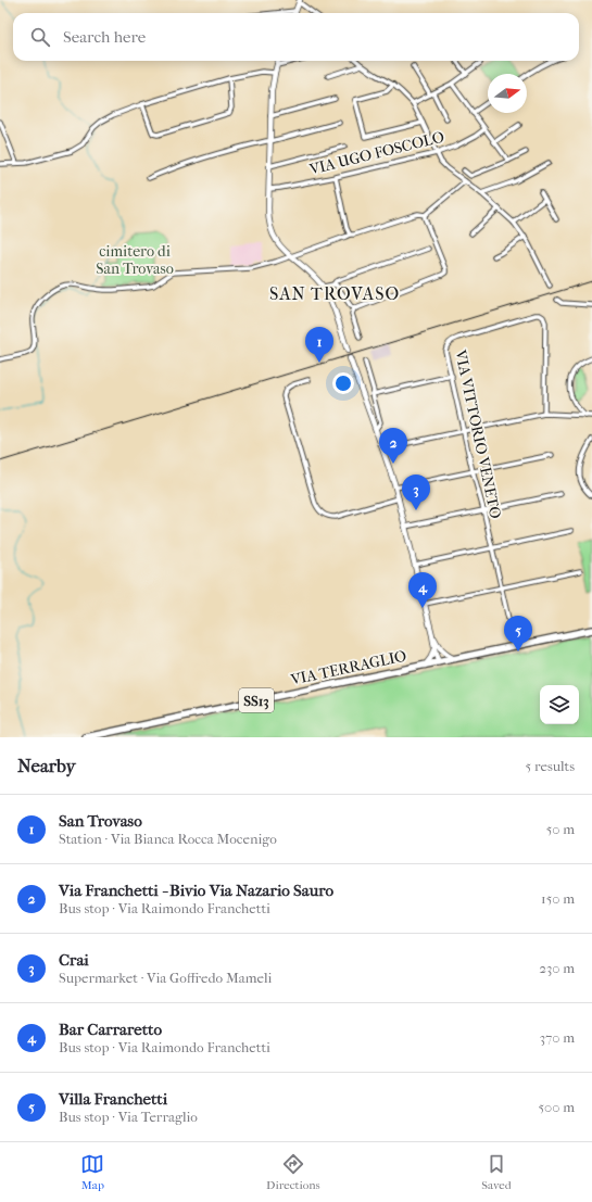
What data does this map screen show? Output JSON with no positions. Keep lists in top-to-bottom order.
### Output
{
  "streets": {
    "main road": ["VIA TERRAGLIO", "SS13"],
    "street": ["VIA UGO FOSCOLO", "VIA VITTORIO VENETO"]
  },
  "crossings": [
    ["VIA VITTORIO VENETO", "VIA TERRAGLIO"]
  ],
  "districts": ["SAN TROVASO"],
  "parks": ["cimitero di San Trovaso"],
  "north": "right",
  "page": {
    "search": "Search here",
    "pins": [
      "1",
      "2",
      "3",
      "4",
      "5"
    ],
    "heading": ["Nearby", "5 results"],
    "list": [
      {
        "mark": "1",
        "name": "San Trovaso",
        "note": "Station · Via Bianca Rocca Mocenigo",
        "value": "50 m"
      },
      {
        "mark": "2",
        "name": "Via Franchetti - Bivio Via Nazario Sauro",
        "note": "Bus stop · Via Raimondo Franchetti",
        "value": "150 m"
      },
      {
        "mark": "3",
        "name": "Crai",
        "note": "Supermarket · Via Goffredo Mameli",
        "value": "230 m"
      },
      {
        "mark": "4",
        "name": "Bar Carraretto",
        "note": "Bus stop · Via Raimondo Franchetti",
        "value": "370 m"
      },
      {
        "mark": "5",
        "name": "Villa Franchetti",
        "note": "Bus stop · Via Terraglio",
        "value": "500 m"
      }
    ],
    "nav": ["Map", "Directions", "Saved"]
  }
}
